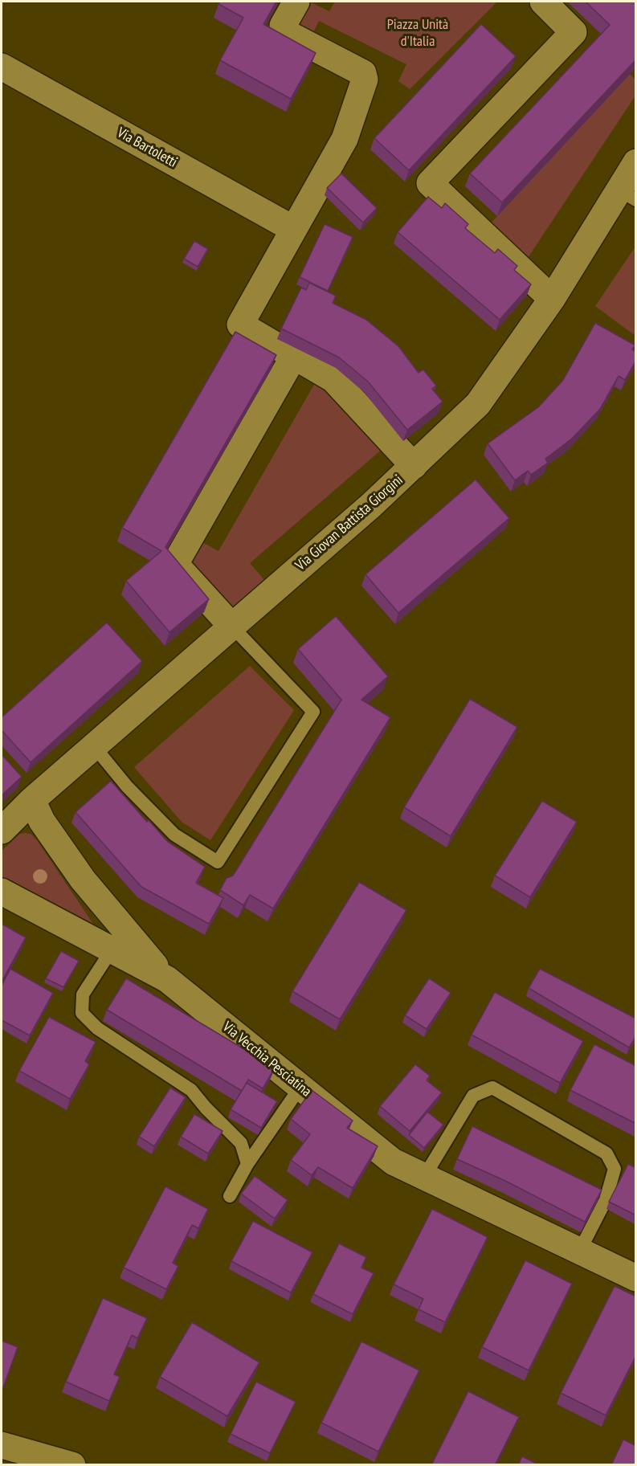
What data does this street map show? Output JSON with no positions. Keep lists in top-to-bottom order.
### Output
{
  "streets": {
    "street": ["Via Bartoletti", "Via Giovan Battista Giorgini", "Via Vecchia Pesciatina"]
  },
  "parks": ["Piazza Unità d'Italia"]
}
